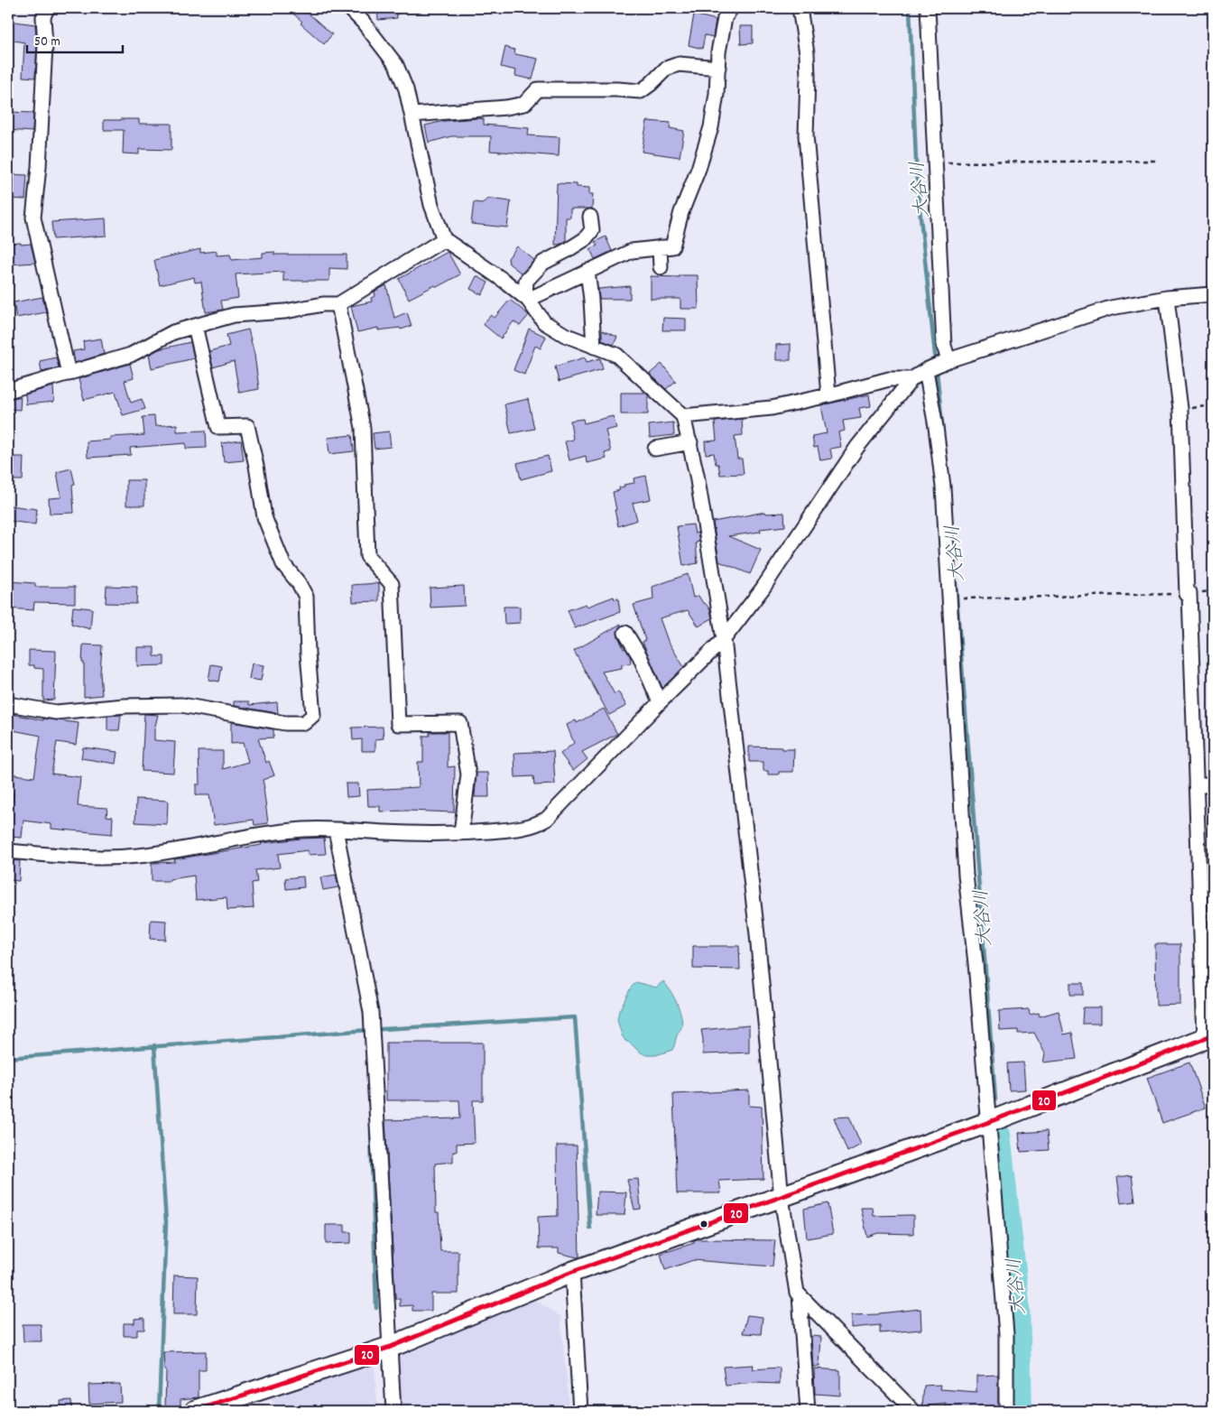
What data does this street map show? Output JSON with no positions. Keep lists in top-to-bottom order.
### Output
{
  "water": ["大谷川"],
  "lines": ["transit line 20"],
  "scale_bar": "50 m"
}
